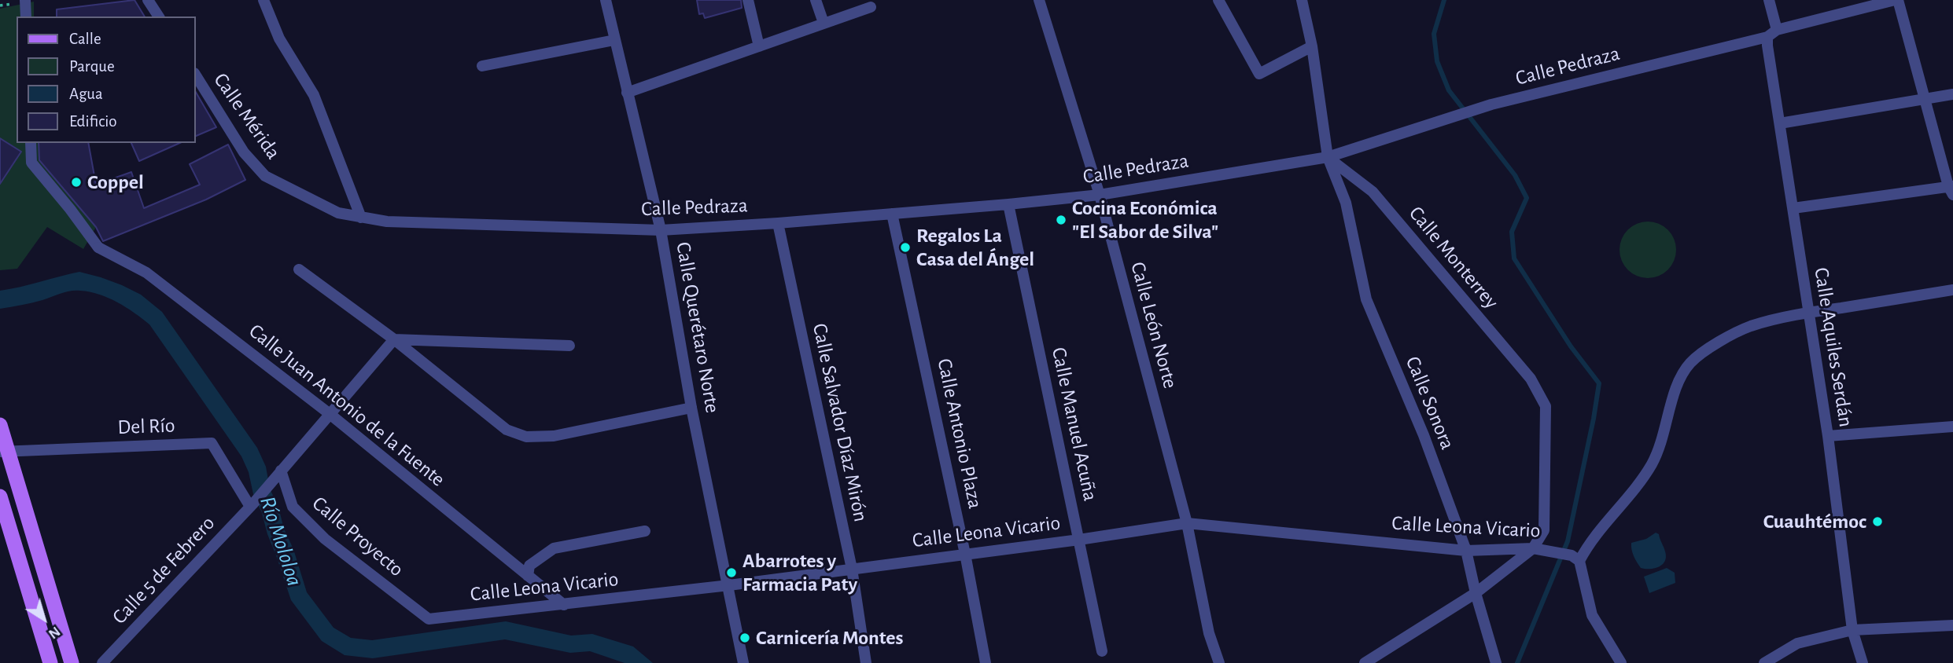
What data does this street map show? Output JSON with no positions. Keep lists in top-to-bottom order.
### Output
{
  "streets": {
    "street": [
      "Calle Pedraza",
      "Calle Mérida",
      "Calle Monterrey",
      "Calle León Norte",
      "Calle Querétaro Norte",
      "Calle Aquiles Serdán",
      "Calle Sonora",
      "Calle Juan Antonio de la Fuente",
      "Calle Salvador Díaz Mirón",
      "Calle Manuel Acuña",
      "Del Río",
      "Calle Antonio Plaza",
      "Calle Leona Vicario",
      "Calle Proyecto",
      "Calle 5 de Febrero"
    ]
  },
  "crossings": [
    ["Calle Pedraza", "Calle Mérida"],
    ["Calle Pedraza", "Calle Monterrey"],
    ["Calle Pedraza", "Calle León Norte"],
    ["Calle Pedraza", "Calle Querétaro Norte"],
    ["Calle Pedraza", "Calle Aquiles Serdán"],
    ["Calle Pedraza", "Calle Sonora"],
    ["Calle Pedraza", "Calle Salvador Díaz Mirón"],
    ["Calle Pedraza", "Calle Manuel Acuña"],
    ["Calle Pedraza", "Calle Antonio Plaza"],
    ["Calle Monterrey", "Calle Sonora"],
    ["Calle Monterrey", "Calle Leona Vicario"],
    ["Calle León Norte", "Calle Leona Vicario"],
    ["Calle Querétaro Norte", "Calle Leona Vicario"],
    ["Calle Sonora", "Calle Leona Vicario"],
    ["Calle Juan Antonio de la Fuente", "Calle Leona Vicario"],
    ["Calle Juan Antonio de la Fuente", "Calle 5 de Febrero"],
    ["Calle Salvador Díaz Mirón", "Calle Leona Vicario"],
    ["Calle Manuel Acuña", "Calle Leona Vicario"],
    ["Del Río", "Calle 5 de Febrero"],
    ["Calle Antonio Plaza", "Calle Leona Vicario"],
    ["Calle Leona Vicario", "Calle Proyecto"],
    ["Calle Proyecto", "Calle 5 de Febrero"]
  ],
  "water": ["Río Mololoa"],
  "places": [
    "Coppel",
    "Cocina Económica \"El Sabor de Silva\"",
    "Regalos La Casa del Ángel",
    "Cuauhtémoc",
    "Abarrotes y Farmacia Paty",
    "Carnicería Montes"
  ],
  "legend": [
    "Calle",
    "Parque",
    "Agua",
    "Edificio"
  ],
  "north": "bottom right"
}
